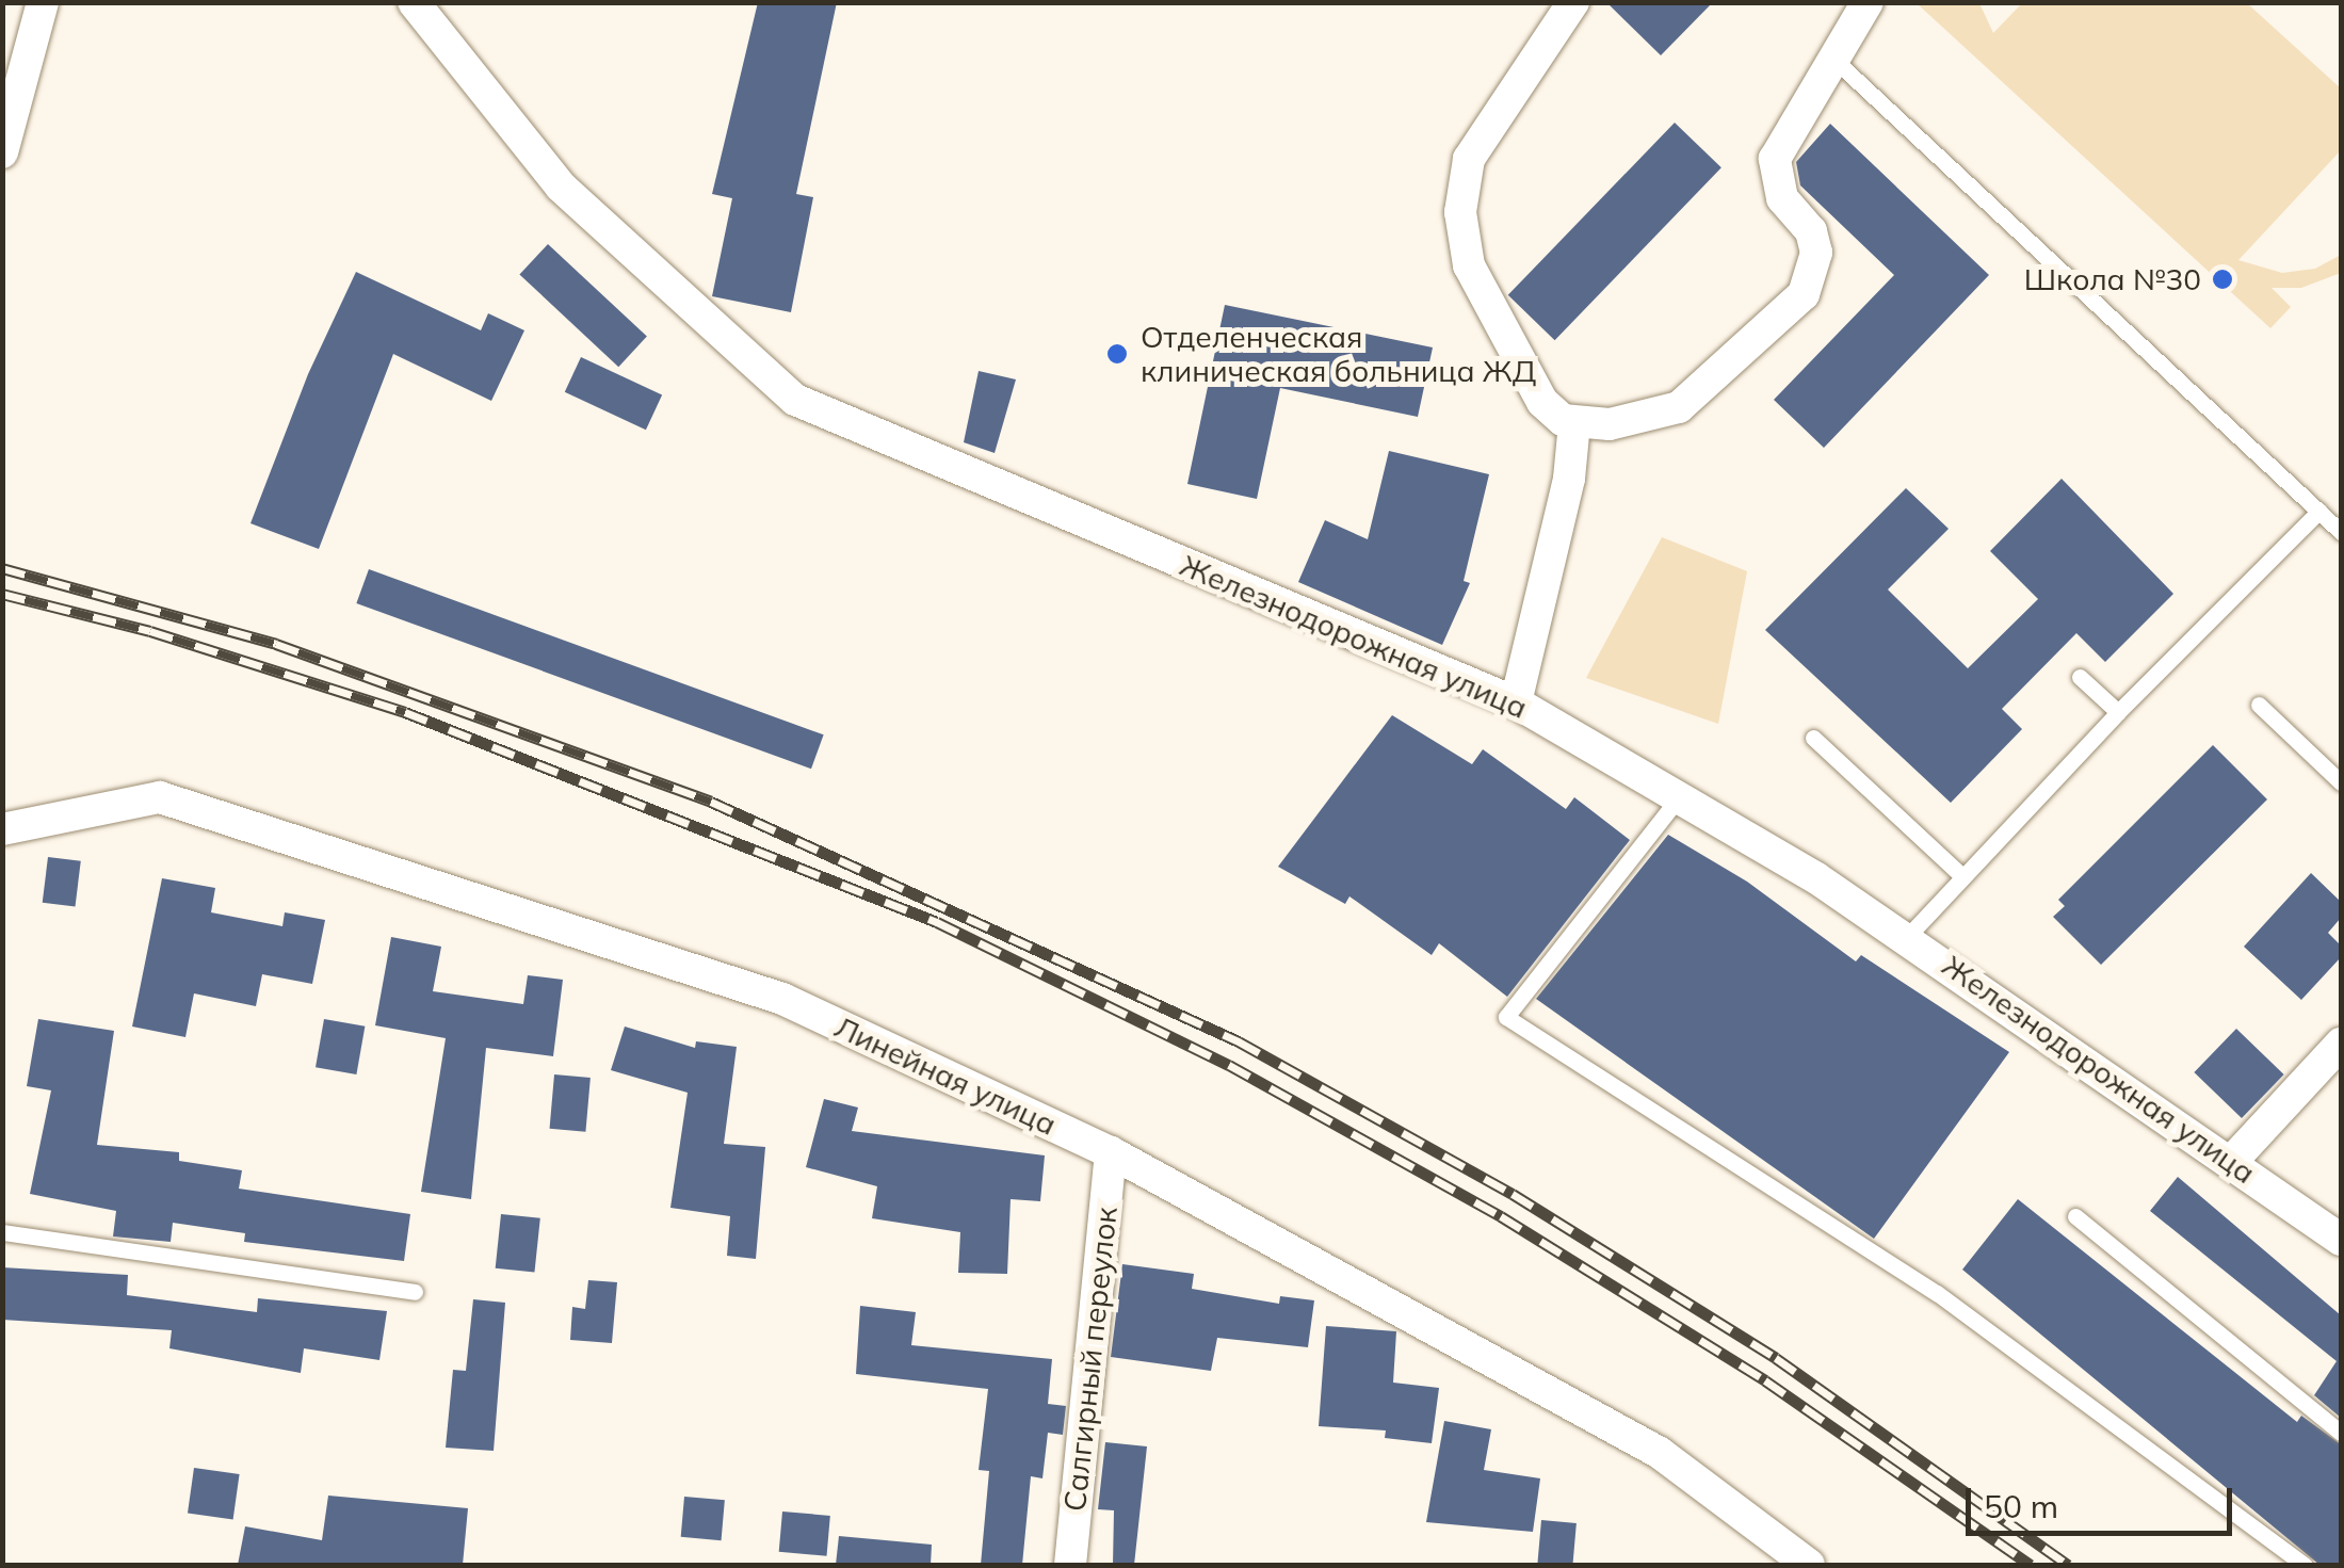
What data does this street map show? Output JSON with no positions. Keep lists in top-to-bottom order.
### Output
{
  "streets": {
    "street": ["Железнодорожная улица", "Линейная улица", "Салгирный переулок"]
  },
  "crossings": [
    ["Линейная улица", "Салгирный переулок"]
  ],
  "places": ["Школа №30", "Отделенческая клиническая больница ЖД"],
  "scale_bar": "50 m"
}
